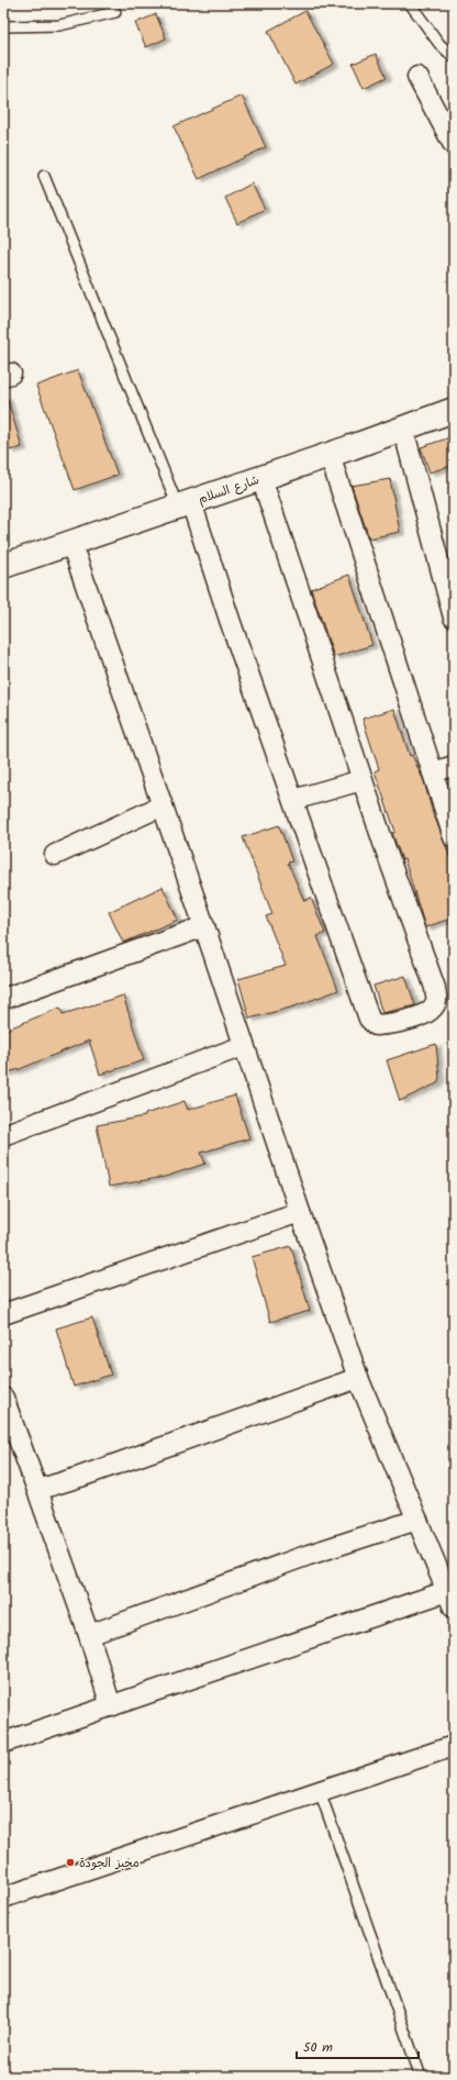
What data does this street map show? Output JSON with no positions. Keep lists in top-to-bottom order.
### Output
{
  "streets": {
    "main road": ["شارع السلام"]
  },
  "places": ["مخبز الجودة"],
  "scale_bar": "50 m"
}
